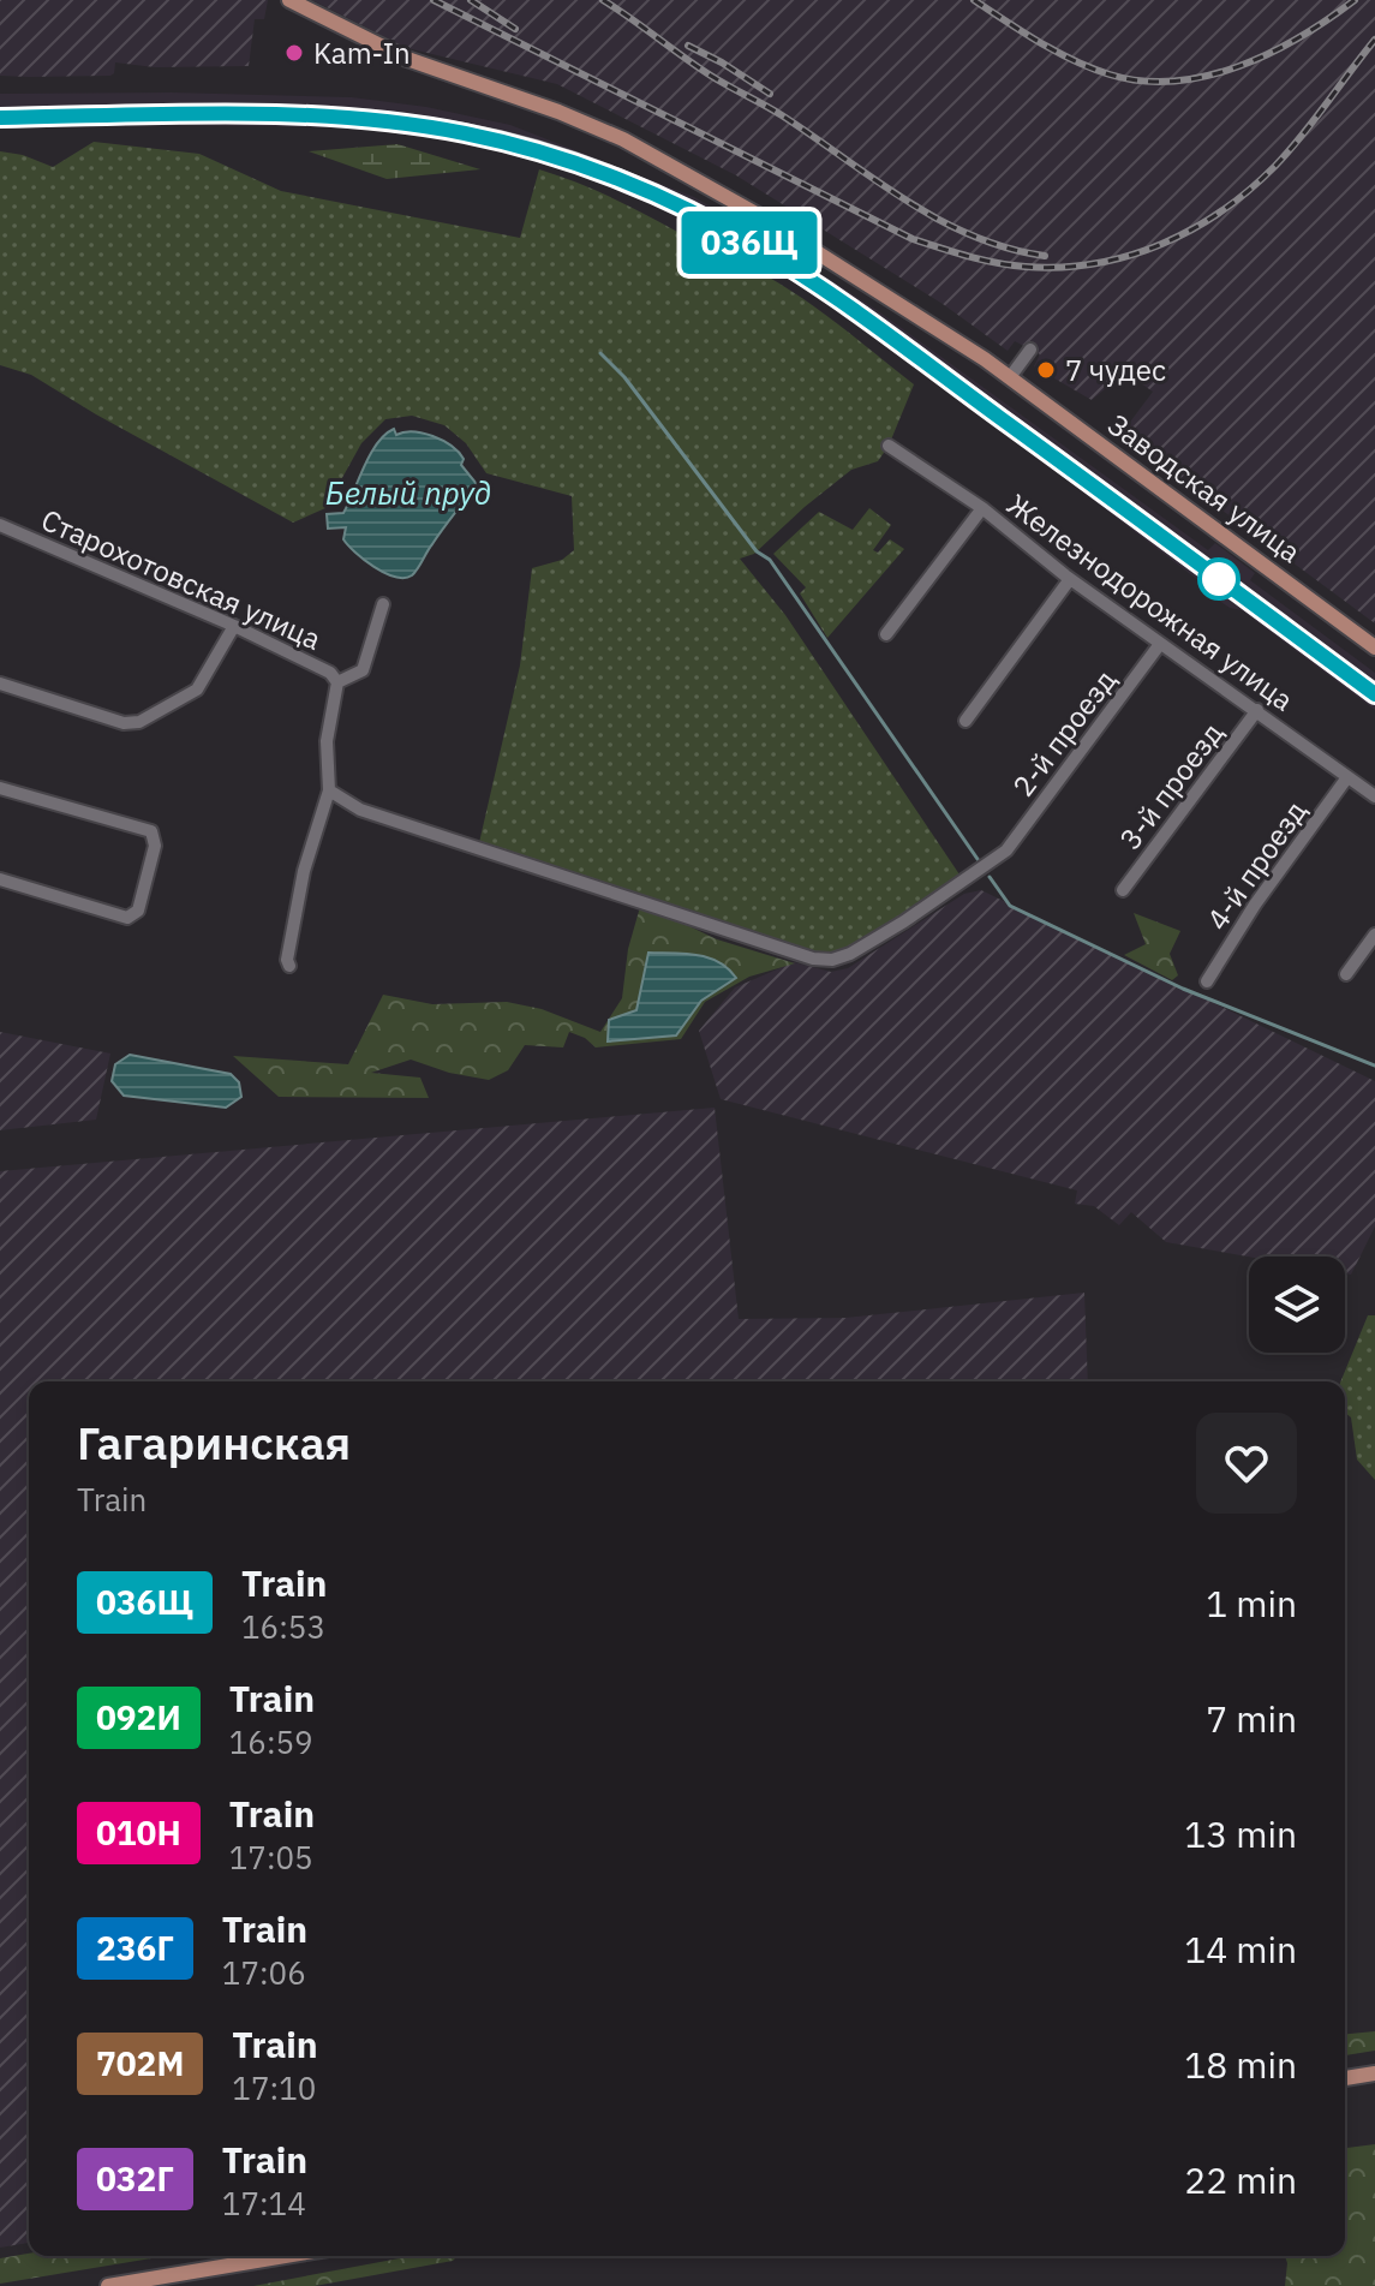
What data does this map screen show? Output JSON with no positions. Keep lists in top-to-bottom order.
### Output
{
  "streets": {
    "main road": ["Заводская улица"],
    "street": [
      "Старохотовская улица",
      "Железнодорожная улица",
      "2-й проезд",
      "3-й проезд",
      "4-й проезд"
    ]
  },
  "crossings": [
    ["Железнодорожная улица", "2-й проезд"],
    ["Железнодорожная улица", "3-й проезд"],
    ["Железнодорожная улица", "4-й проезд"]
  ],
  "water": ["Белый пруд"],
  "places": ["Kam-In", "7 чудес"],
  "page": {
    "on_map": "036Щ",
    "heading": ["Гагаринская", "Train"],
    "list": [
      {
        "mark": "036Щ",
        "name": "Train",
        "note": "16:53",
        "value": "1 min"
      },
      {
        "mark": "092И",
        "name": "Train",
        "note": "16:59",
        "value": "7 min"
      },
      {
        "mark": "010Н",
        "name": "Train",
        "note": "17:05",
        "value": "13 min"
      },
      {
        "mark": "236Г",
        "name": "Train",
        "note": "17:06",
        "value": "14 min"
      },
      {
        "mark": "702М",
        "name": "Train",
        "note": "17:10",
        "value": "18 min"
      },
      {
        "mark": "032Г",
        "name": "Train",
        "note": "17:14",
        "value": "22 min"
      }
    ]
  }
}
